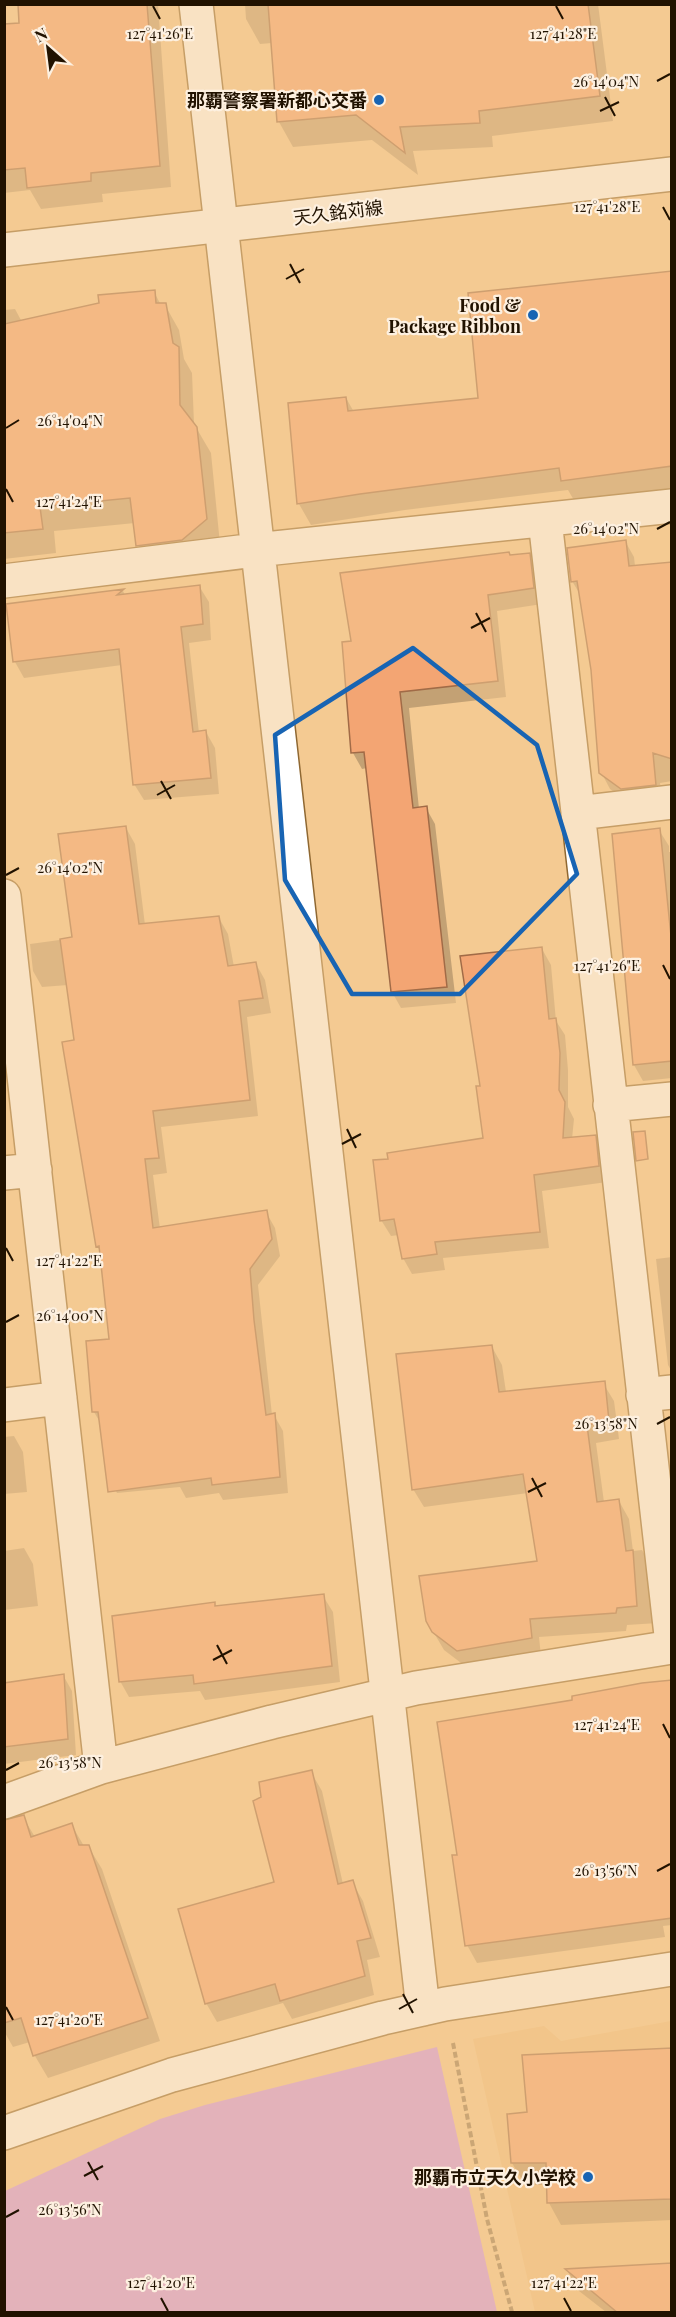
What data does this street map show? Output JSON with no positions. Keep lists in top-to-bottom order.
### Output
{
  "streets": {
    "street": ["天久銘苅線"]
  },
  "places": ["那覇警察署新都心交番", "Food & Package Ribbon", "那覇市立天久小学校"],
  "north": "top left",
  "coordinates": [
    "127°41'26\"E",
    "127°41'28\"E",
    "26°14'04\"N",
    "127°41'24\"E",
    "26°14'02\"N",
    "127°41'22\"E",
    "26°14'00\"N",
    "26°13'58\"N",
    "26°13'56\"N",
    "127°41'20\"E"
  ]
}
